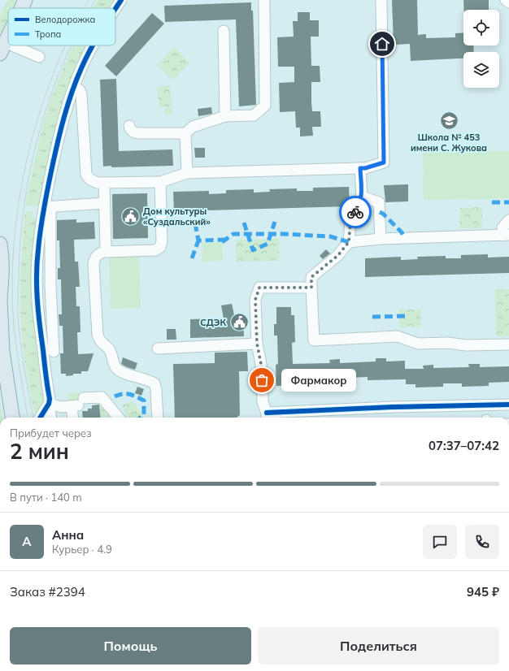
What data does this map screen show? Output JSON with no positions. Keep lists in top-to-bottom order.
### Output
{
  "places": {
    "school or university": ["Школа № 453 имени С. Жукова"],
    "public building": ["Дом культуры «Суздальский»", "СДЭК"],
    "other": ["Фармакор"]
  },
  "legend": ["Велодорожка", "Тропа"],
  "page": {
    "bubble": "Фармакор",
    "heading": ["2 мин", "Прибудет через", "07:37–07:42"],
    "panel": [
      "Анна",
      "Курьер · 4.9",
      "Заказ #2394",
      "945 ₽"
    ],
    "bar": "В пути · 140 m",
    "round": "А",
    "buttons": ["Помощь", "Поделиться"]
  }
}
